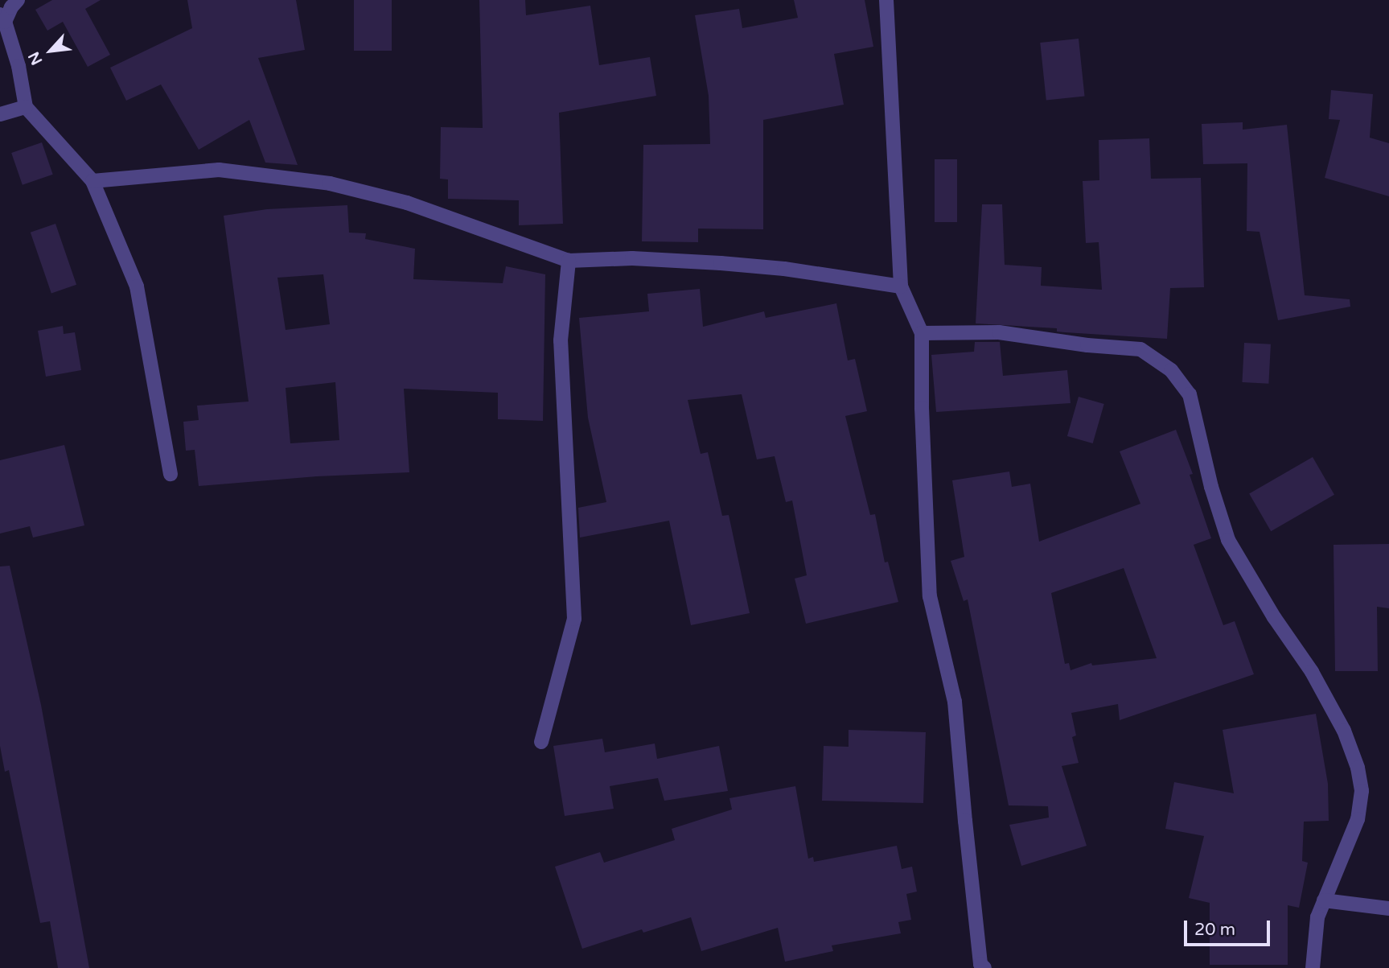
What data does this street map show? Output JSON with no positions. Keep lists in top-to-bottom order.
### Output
{
  "scale_bar": "20 m",
  "north": "bottom left"
}
